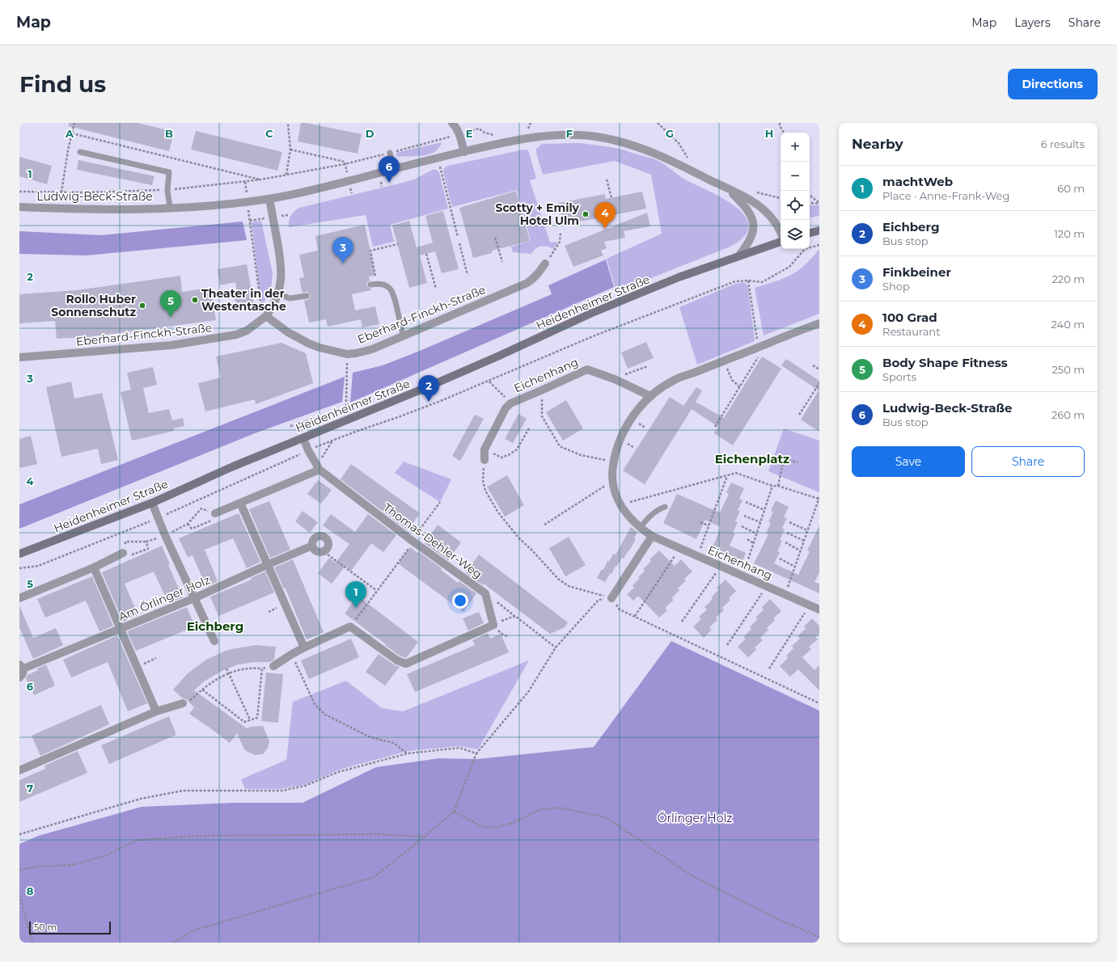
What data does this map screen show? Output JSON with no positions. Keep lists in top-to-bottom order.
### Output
{
  "streets": {
    "main road": ["Heidenheimer Straße"],
    "street": [
      "Ludwig-Beck-Straße",
      "Eberhard-Finckh-Straße",
      "Eichenhang",
      "Thomas-Dehler-Weg",
      "Am Örlinger Holz"
    ]
  },
  "crossings": [
    ["Ludwig-Beck-Straße", "Heidenheimer Straße"],
    ["Ludwig-Beck-Straße", "Eberhard-Finckh-Straße"],
    ["Heidenheimer Straße", "Thomas-Dehler-Weg"]
  ],
  "districts": ["Eichenplatz", "Eichberg"],
  "parks": ["Örlinger Holz"],
  "places": ["Scotty + Emily Hotel Ulm", "Theater in der Westentasche", "Rollo Huber Sonnenschutz"],
  "scale_bar": "50 m",
  "page": {
    "header": "Map",
    "nav": ["Map", "Layers", "Share"],
    "buttons": [
      "Directions",
      ["Save", "Share"]
    ],
    "title": "Find us",
    "heading": ["Nearby", "6 results"],
    "map_buttons": ["+", "−"],
    "pins": [
      "6",
      "4",
      "3",
      "5",
      "2",
      "1"
    ],
    "list": [
      {
        "mark": "1",
        "name": "machtWeb",
        "note": "Place · Anne-Frank-Weg",
        "value": "60 m"
      },
      {
        "mark": "2",
        "name": "Eichberg",
        "note": "Bus stop",
        "value": "120 m"
      },
      {
        "mark": "3",
        "name": "Finkbeiner",
        "note": "Shop",
        "value": "220 m"
      },
      {
        "mark": "4",
        "name": "100 Grad",
        "note": "Restaurant",
        "value": "240 m"
      },
      {
        "mark": "5",
        "name": "Body Shape Fitness",
        "note": "Sports",
        "value": "250 m"
      },
      {
        "mark": "6",
        "name": "Ludwig-Beck-Straße",
        "note": "Bus stop",
        "value": "260 m"
      }
    ],
    "scale": "50 m"
  },
  "grid": {
    "columns": [
      "A",
      "B",
      "C",
      "D",
      "E",
      "F",
      "G",
      "H"
    ],
    "rows": [
      "1",
      "2",
      "3",
      "4",
      "5",
      "6",
      "7",
      "8"
    ]
  }
}
